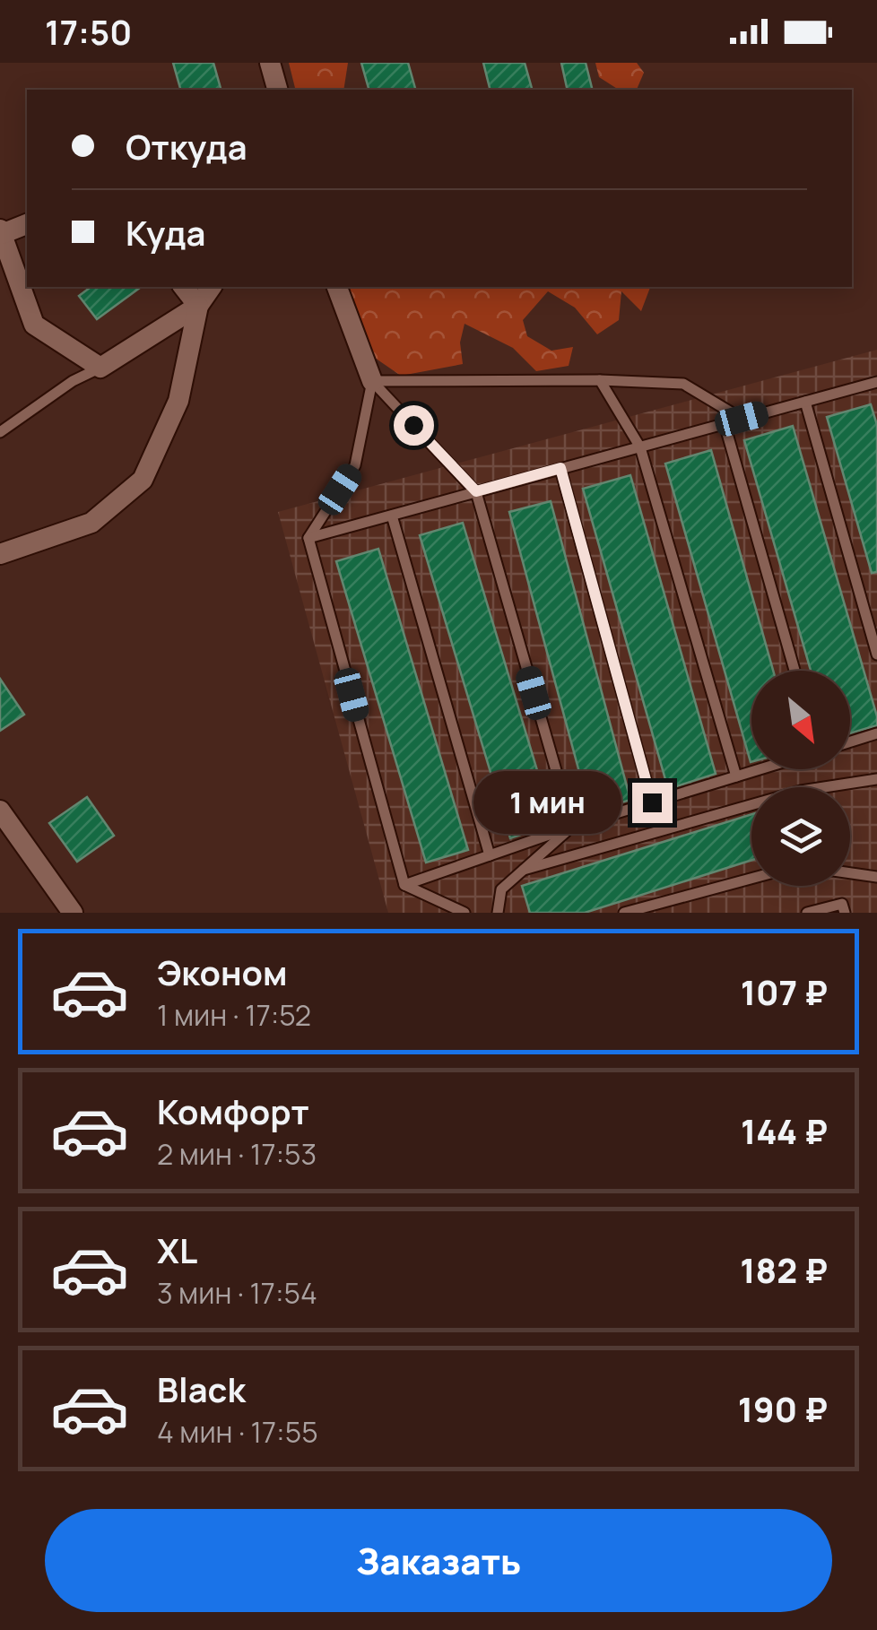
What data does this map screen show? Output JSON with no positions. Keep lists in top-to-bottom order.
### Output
{
  "north": "bottom right",
  "page": {
    "status": "17:50",
    "banner": ["Откуда", "Куда"],
    "bubble": "1 мин",
    "list": [
      {
        "name": "Эконом",
        "note": "1 мин · 17:52",
        "value": "107 ₽"
      },
      {
        "name": "Комфорт",
        "note": "2 мин · 17:53",
        "value": "144 ₽"
      },
      {
        "name": "XL",
        "note": "3 мин · 17:54",
        "value": "182 ₽"
      },
      {
        "name": "Black",
        "note": "4 мин · 17:55",
        "value": "190 ₽"
      }
    ],
    "buttons": "Заказать"
  }
}
